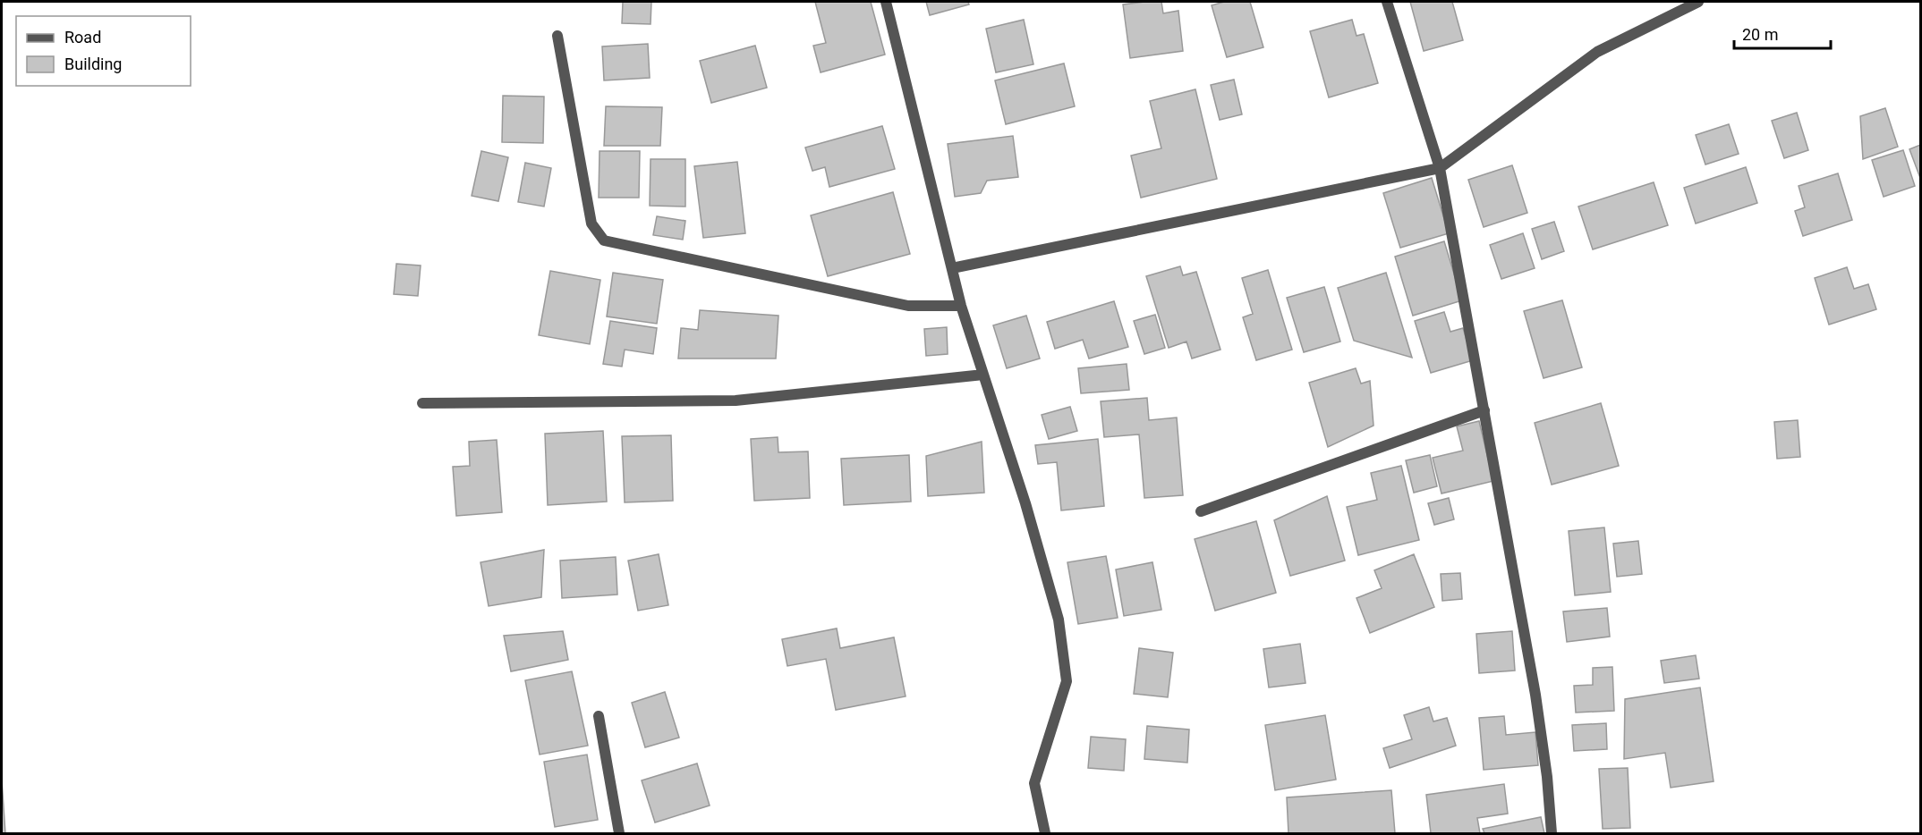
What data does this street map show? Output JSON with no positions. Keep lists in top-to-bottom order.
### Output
{
  "legend": ["Road", "Building"],
  "scale_bar": "20 m"
}
